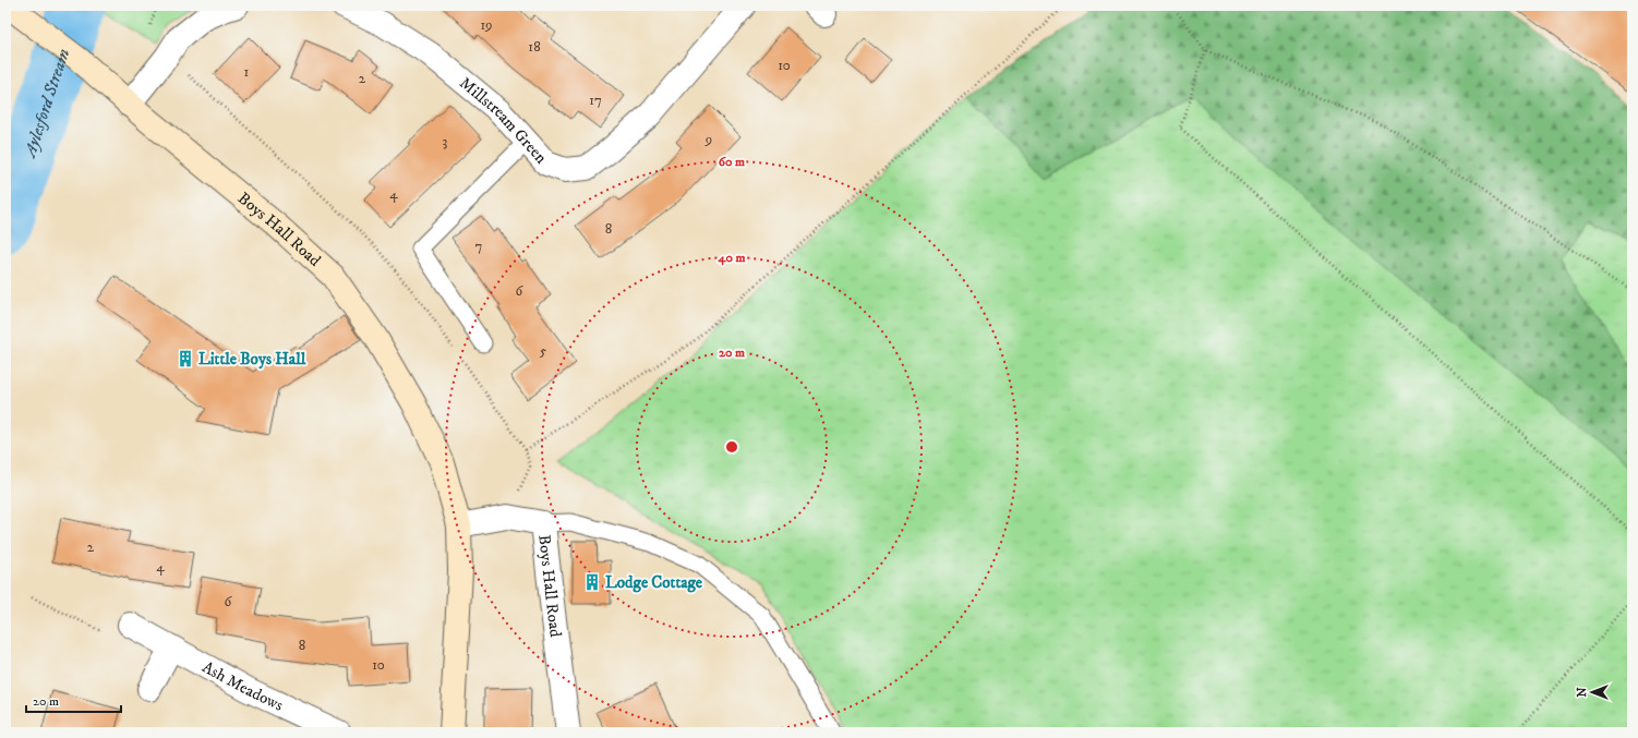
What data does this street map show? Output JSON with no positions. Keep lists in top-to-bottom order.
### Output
{
  "streets": {
    "street": ["Millstream Green", "Boys Hall Road", "Ash Meadows"]
  },
  "water": ["Aylesford Stream"],
  "places": {
    "building": ["Little Boys Hall", "Lodge Cottage"]
  },
  "house_numbers": [
    "19",
    "18",
    "10",
    "1",
    "2",
    "17",
    "9",
    "3",
    "4",
    "8",
    "7",
    "6",
    "5",
    "2",
    "4",
    "6",
    "8",
    "10"
  ],
  "scale_bar": "20 m",
  "north": "left",
  "rings": ["60 m", "40 m", "20 m"]
}
